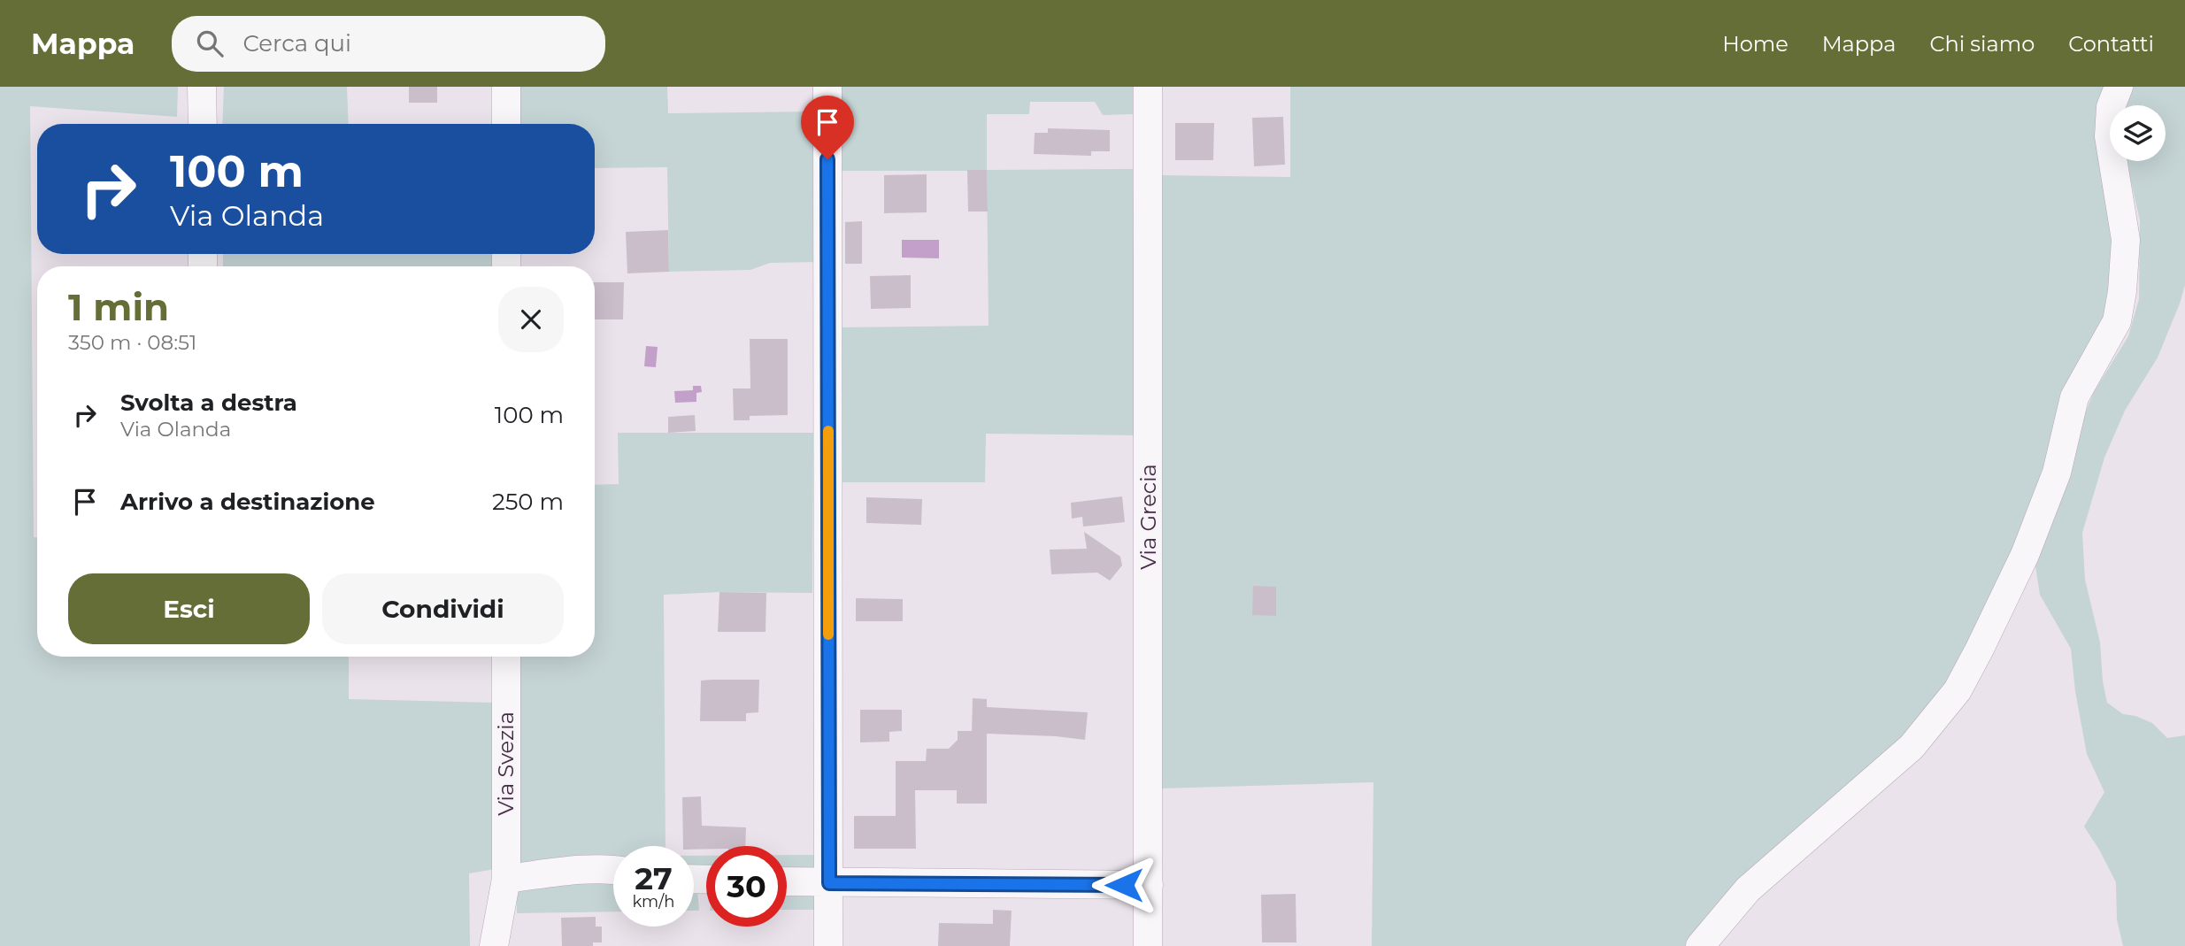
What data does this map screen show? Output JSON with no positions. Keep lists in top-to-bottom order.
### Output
{
  "streets": {
    "street": ["Via Grecia", "Via Svezia"]
  },
  "page": {
    "header": "Mappa",
    "search": "Cerca qui",
    "nav": [
      "Home",
      "Mappa",
      "Chi siamo",
      "Contatti"
    ],
    "turn": ["100 m", "Via Olanda"],
    "heading": ["1 min", "350 m · 08:51"],
    "list": [
      {
        "name": "Svolta a destra",
        "note": "Via Olanda",
        "value": "100 m"
      },
      {
        "name": "Arrivo a destinazione",
        "value": "250 m"
      }
    ],
    "buttons": ["Esci", "Condividi"],
    "speed": "27 km/h",
    "limit": "30"
  }
}
